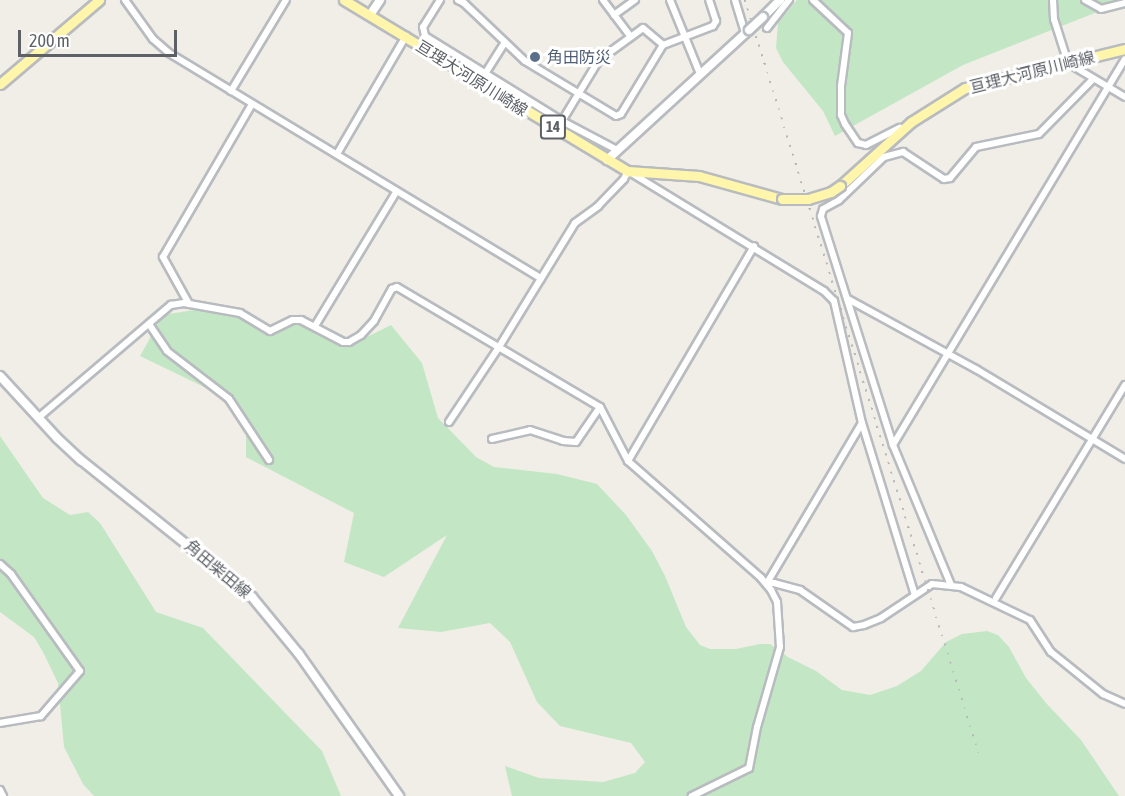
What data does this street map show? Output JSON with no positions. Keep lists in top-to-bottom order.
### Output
{
  "streets": {
    "main road": ["亘理大河原川崎線", "14", "角田柴田線"]
  },
  "places": ["角田防災"],
  "scale_bar": "200 m"
}
